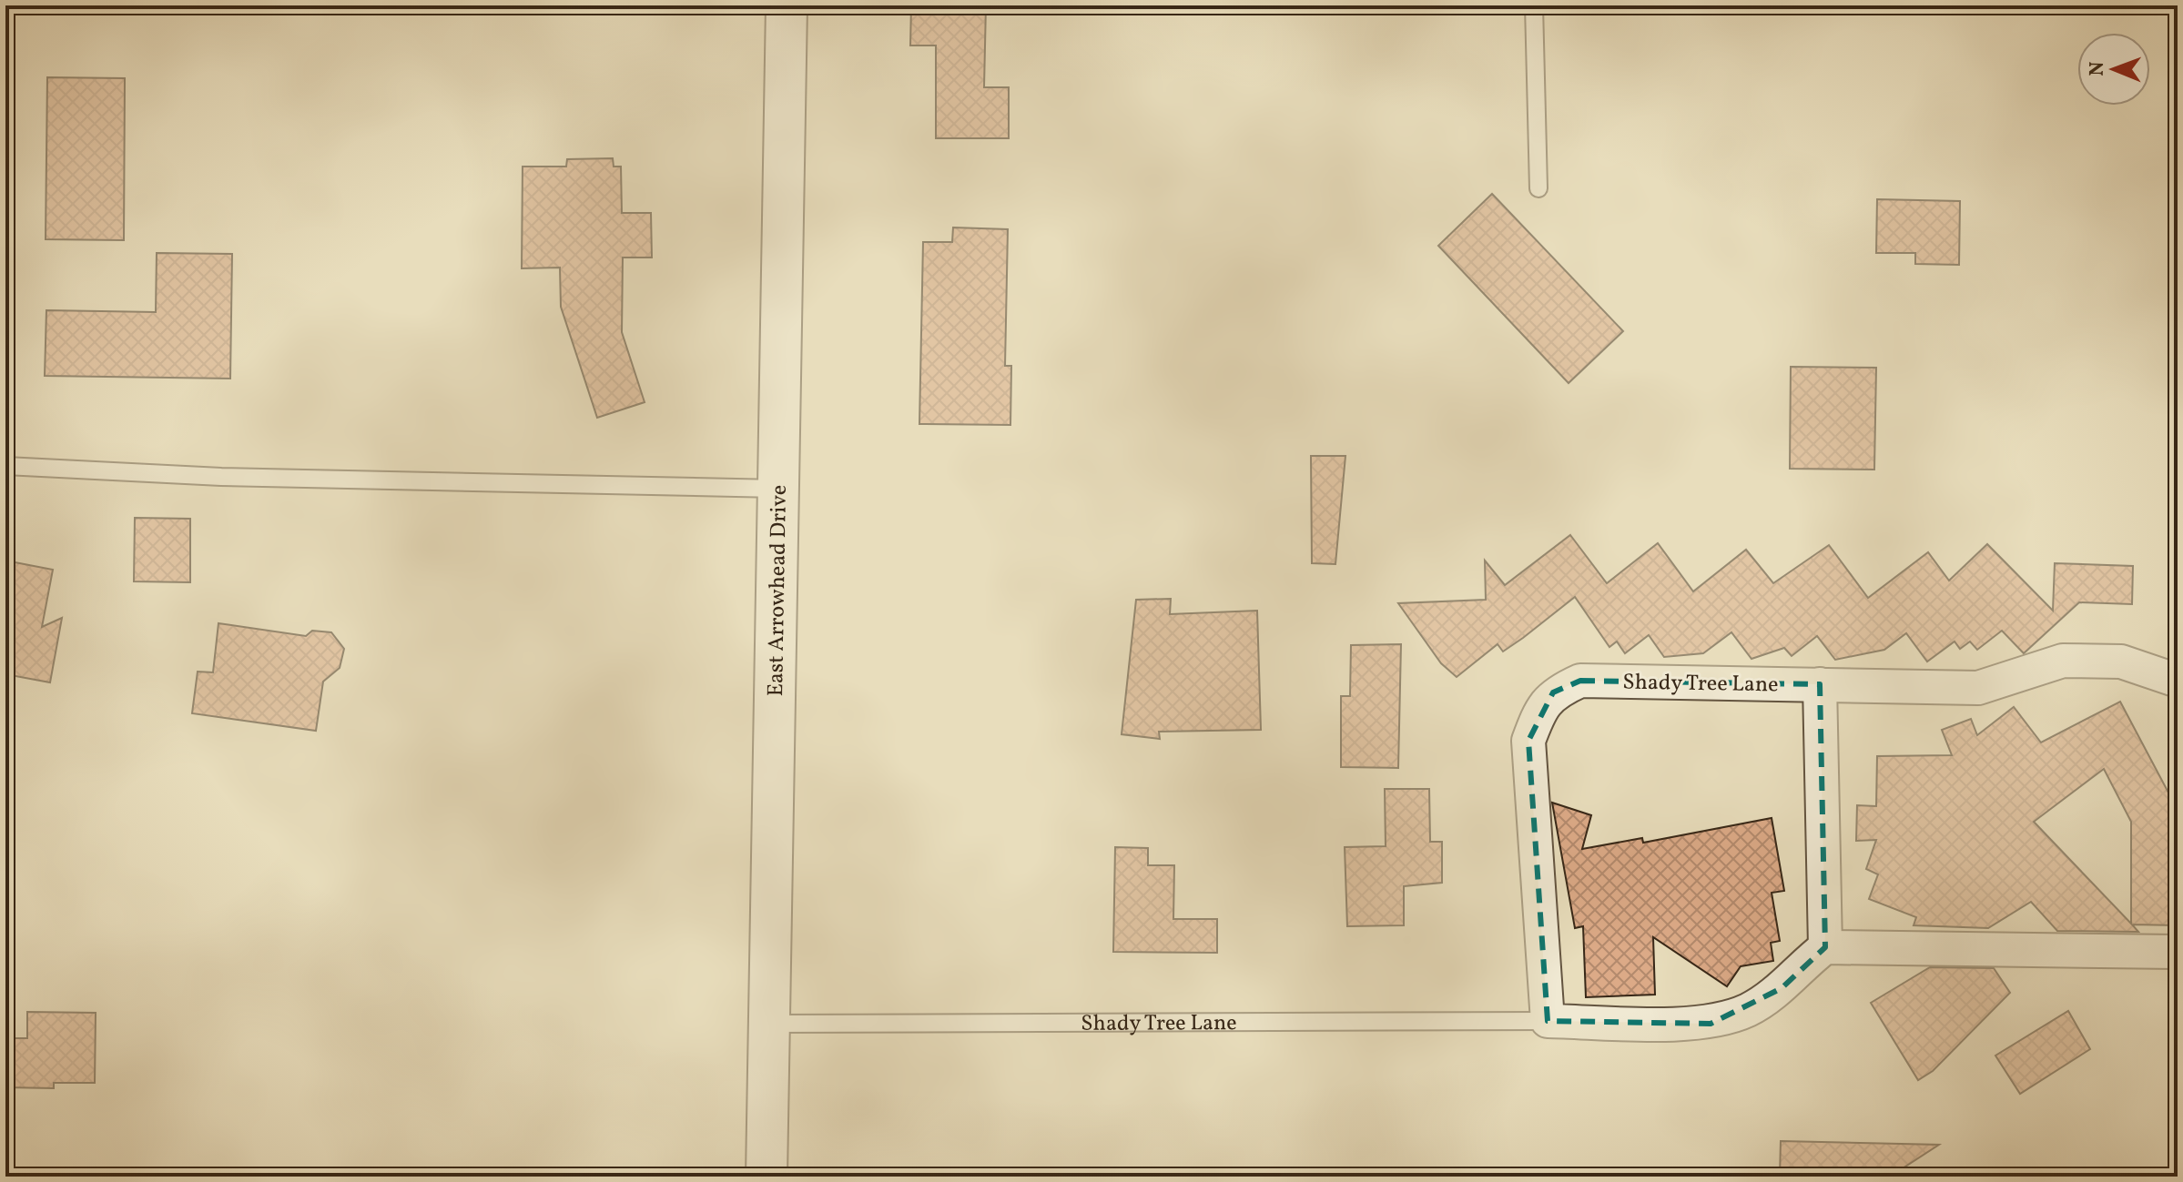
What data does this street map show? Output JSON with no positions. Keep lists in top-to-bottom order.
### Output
{
  "streets": {
    "street": ["East Arrowhead Drive", "Shady Tree Lane"]
  },
  "crossings": [
    ["East Arrowhead Drive", "Shady Tree Lane"]
  ],
  "north": "left"
}
